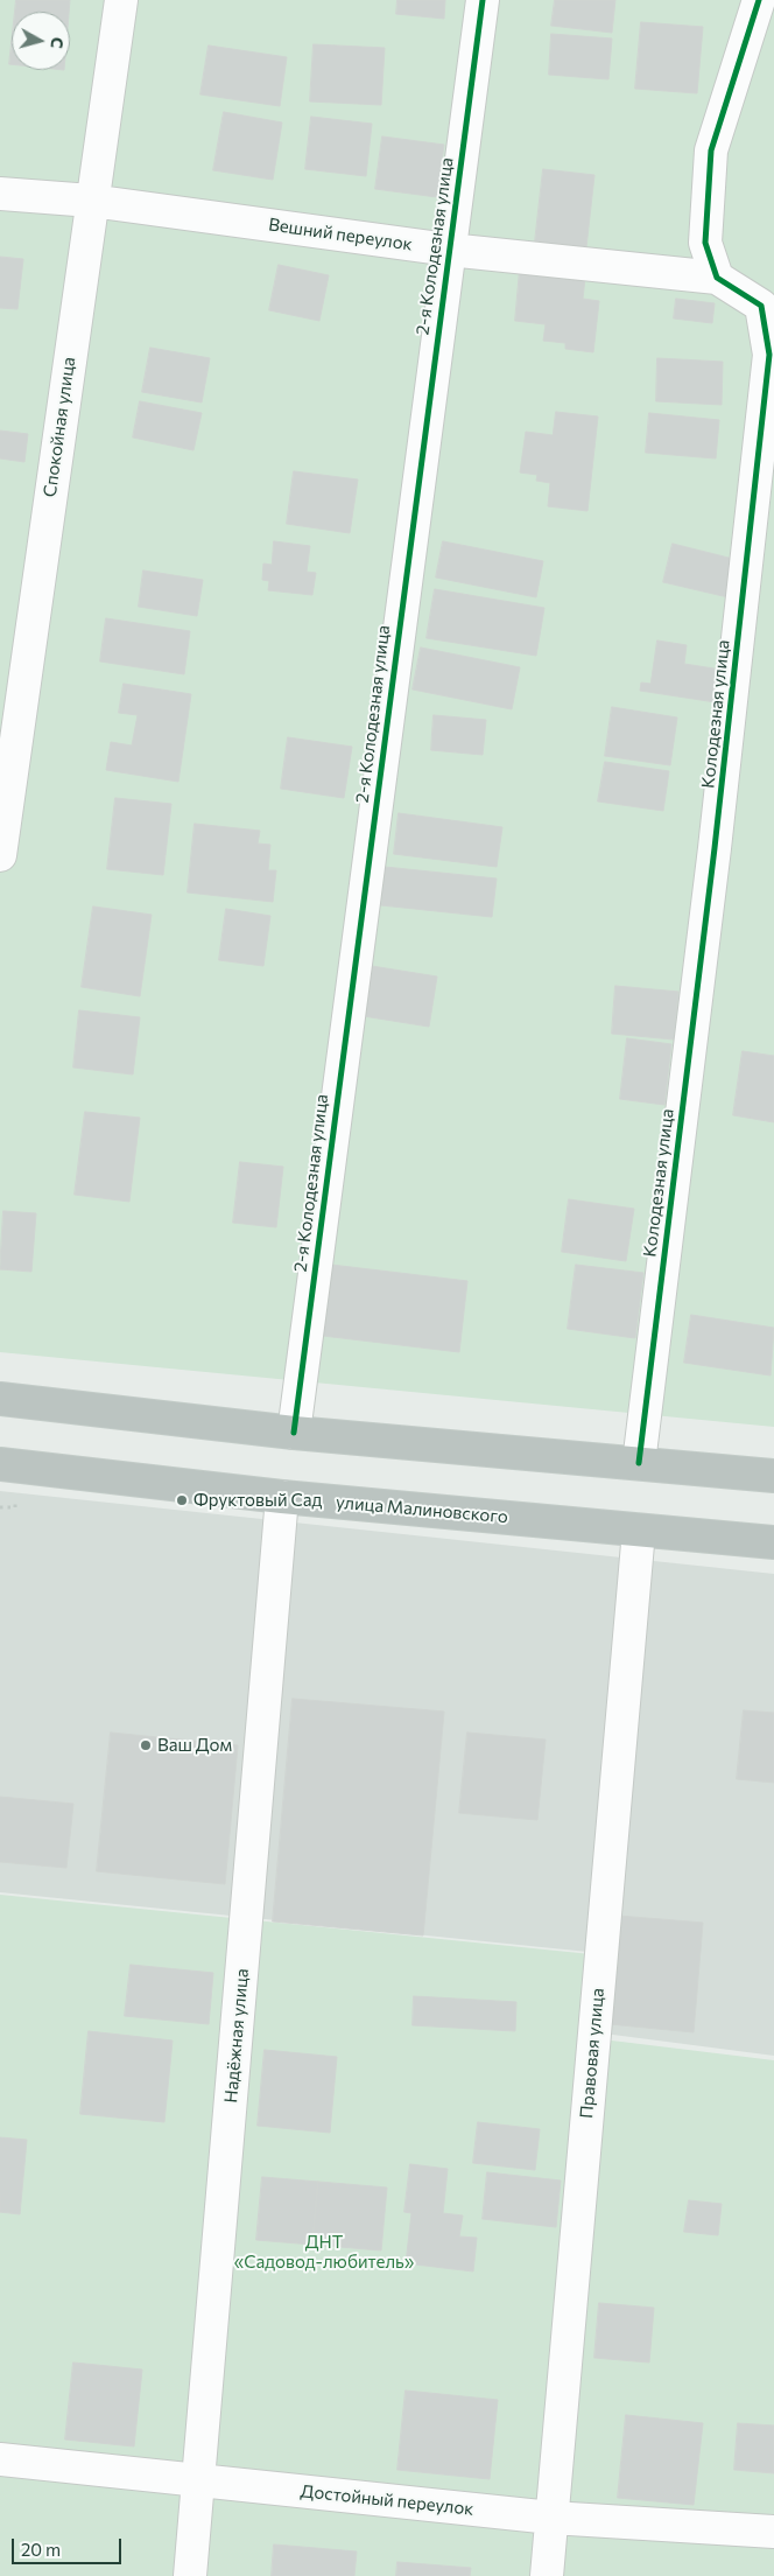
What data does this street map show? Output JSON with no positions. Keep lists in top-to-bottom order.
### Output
{
  "streets": {
    "highway": ["улица Малиновского"],
    "street": [
      "Вешний переулок",
      "2-я Колодезная улица",
      "Спокойная улица",
      "Колодезная улица",
      "Надёжная улица",
      "Правовая улица",
      "Достойный переулок"
    ]
  },
  "crossings": [
    ["Вешний переулок", "2-я Колодезная улица"],
    ["Вешний переулок", "Спокойная улица"],
    ["Вешний переулок", "Колодезная улица"],
    ["улица Малиновского", "Надёжная улица"],
    ["улица Малиновского", "Правовая улица"],
    ["Надёжная улица", "Достойный переулок"],
    ["Правовая улица", "Достойный переулок"]
  ],
  "parks": ["ДНТ «Садовод-любитель»"],
  "places": ["Фруктовый Сад", "Ваш Дом"],
  "scale_bar": "20 m",
  "north": "right"
}
